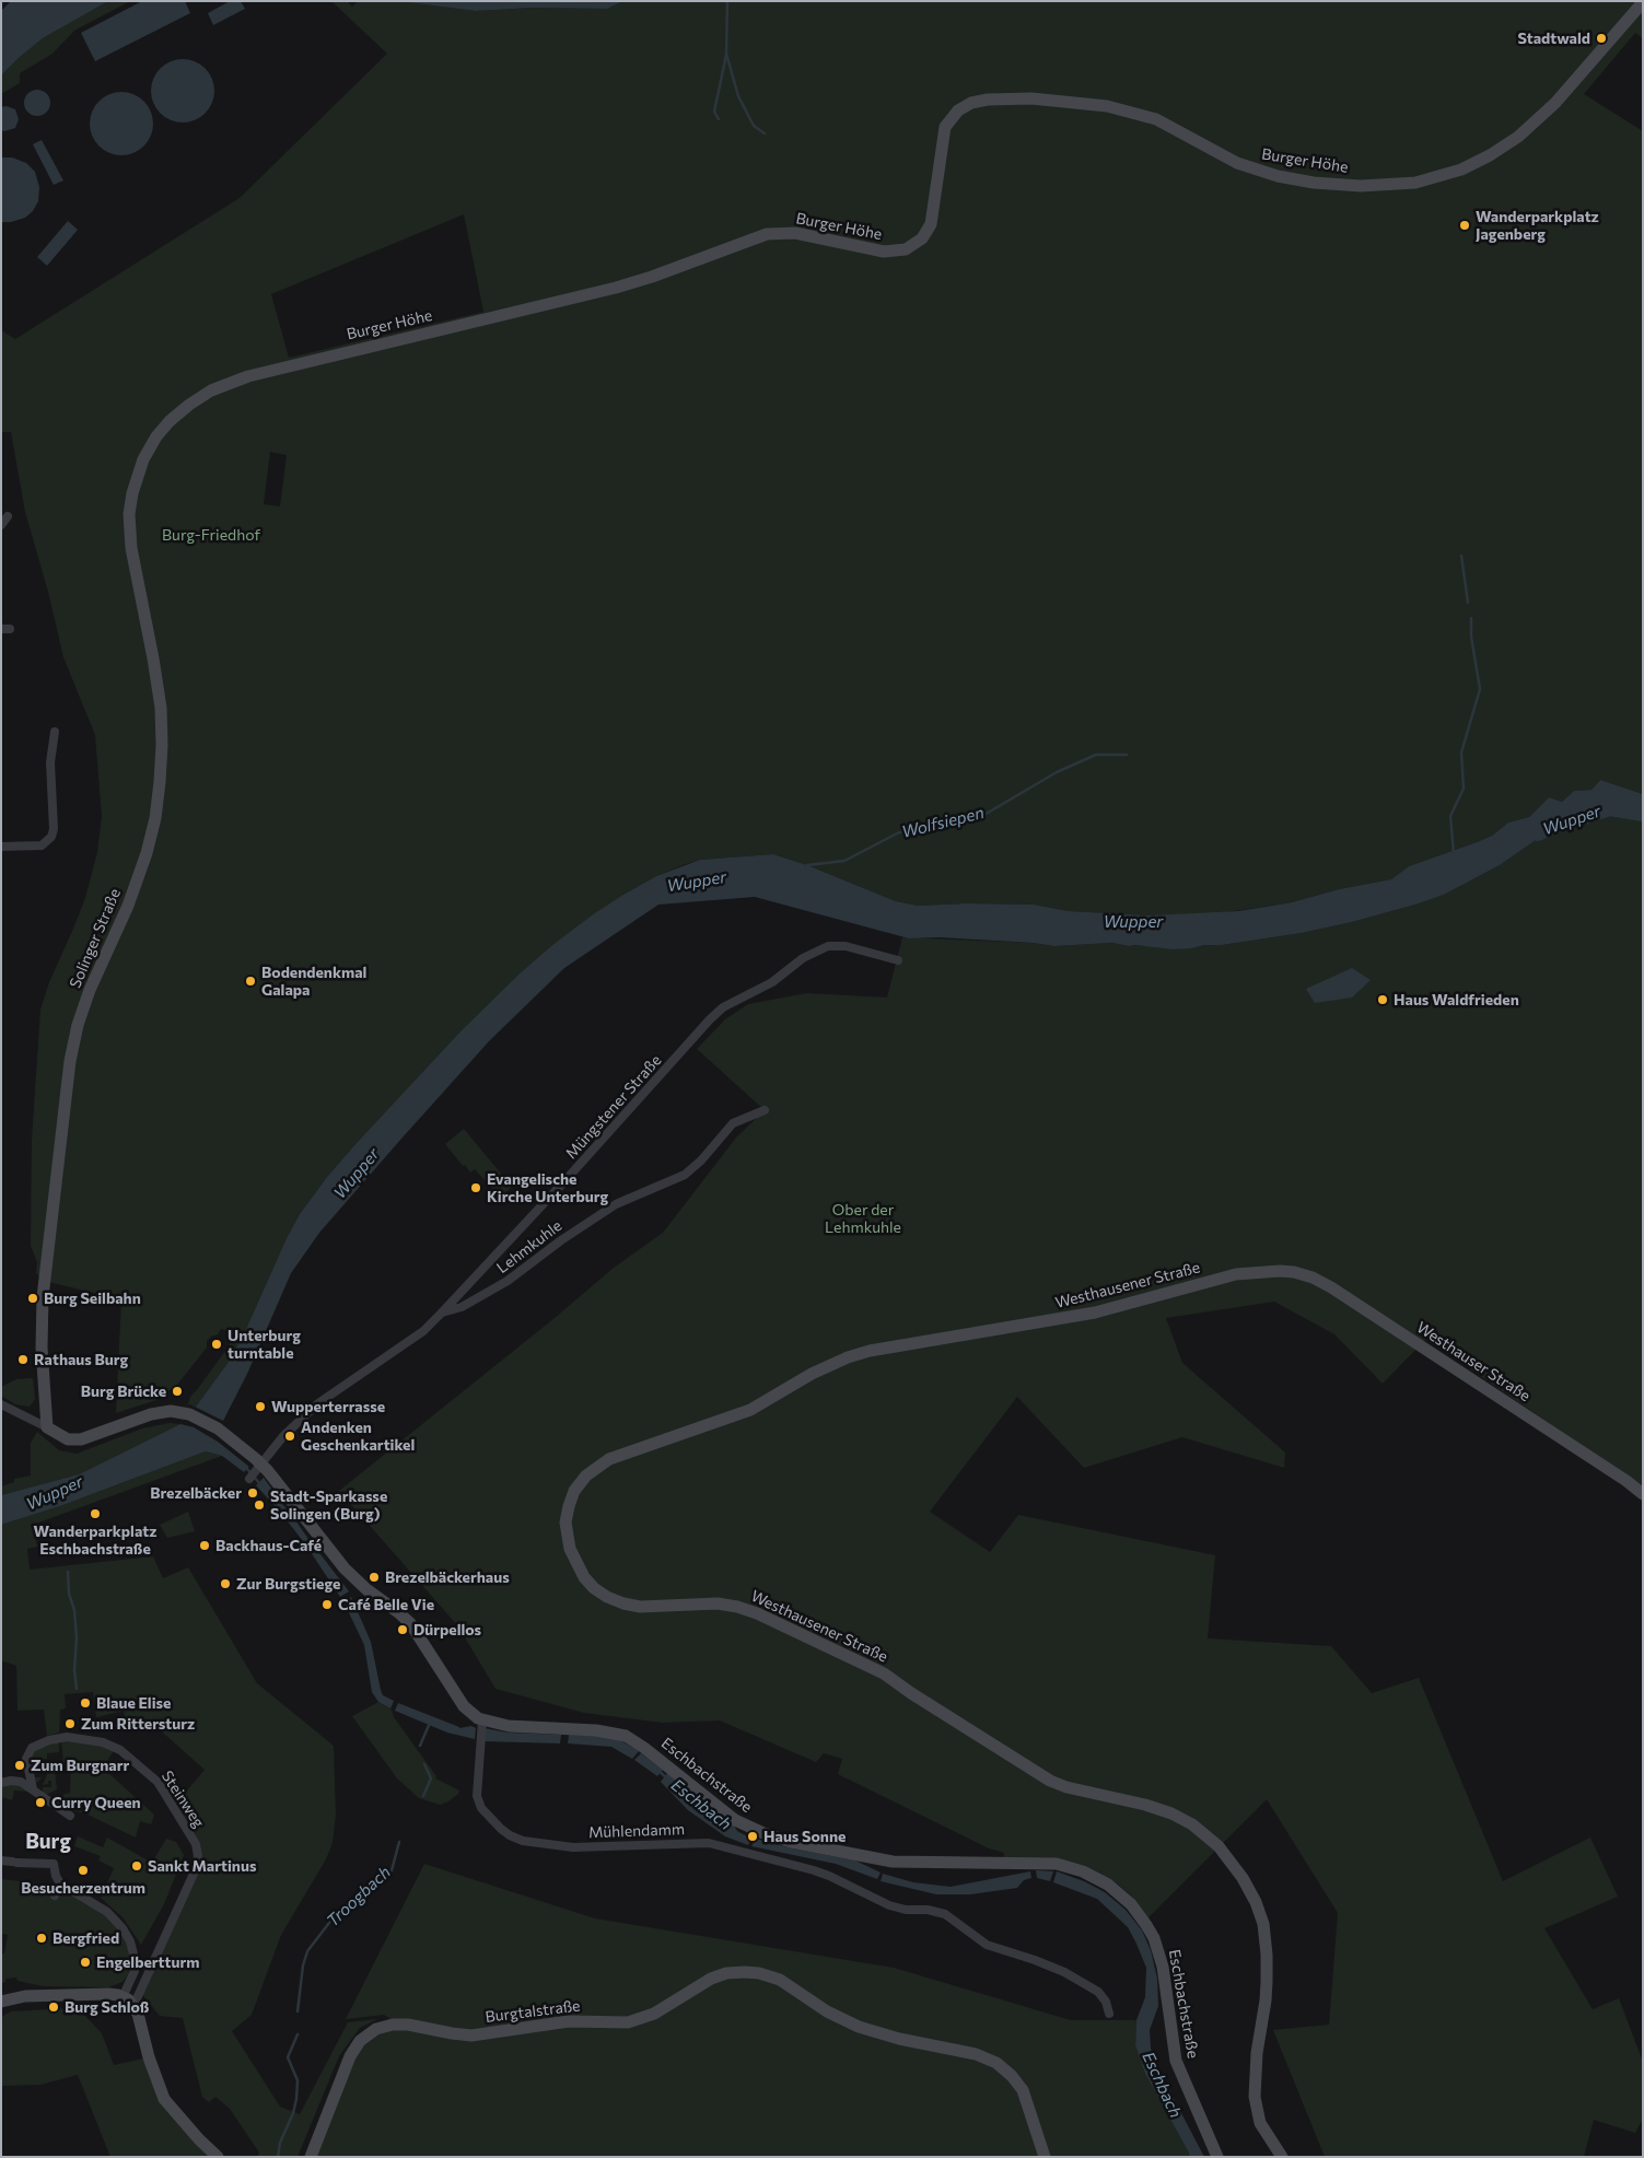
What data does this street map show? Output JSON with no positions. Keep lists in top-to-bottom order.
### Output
{
  "streets": {
    "main road": [
      "Burger Höhe",
      "Solinger Straße",
      "Westhausener Straße",
      "Westhauser Straße",
      "Eschbachstraße",
      "Burgtalstraße"
    ],
    "street": [
      "Müngstener Straße",
      "Lehmkuhle",
      "Steinweg",
      "Mühlendamm"
    ]
  },
  "crossings": [
    ["Burger Höhe", "Solinger Straße"],
    ["Müngstener Straße", "Lehmkuhle"],
    ["Westhausener Straße", "Westhauser Straße"],
    ["Eschbachstraße", "Mühlendamm"]
  ],
  "districts": ["Burg"],
  "water": [
    "Wupper",
    "Wolfsiepen",
    "Eschbach",
    "Troogbach"
  ],
  "parks": ["Burg-Friedhof", "Ober der Lehmkuhle"],
  "places": [
    "Stadtwald",
    "Wanderparkplatz Jagenberg",
    "Bodendenkmal Galapa",
    "Haus Waldfrieden",
    "Evangelische Kirche Unterburg",
    "Burg Seilbahn",
    "Unterburg turntable",
    "Rathaus Burg",
    "Burg Brücke",
    "Wupperterrasse",
    "Andenken Geschenkartikel",
    "Brezelbäcker",
    "Stadt-Sparkasse Solingen (Burg)",
    "Wanderparkplatz Eschbachstraße",
    "Backhaus-Café",
    "Brezelbäckerhaus",
    "Zur Burgstiege",
    "Café Belle Vie",
    "Dürpellos",
    "Blaue Elise",
    "Zum Rittersturz",
    "Zum Burgnarr",
    "Curry Queen",
    "Haus Sonne",
    "Sankt Martinus",
    "Besucherzentrum",
    "Bergfried",
    "Engelbertturm",
    "Burg Schloß"
  ]
}
